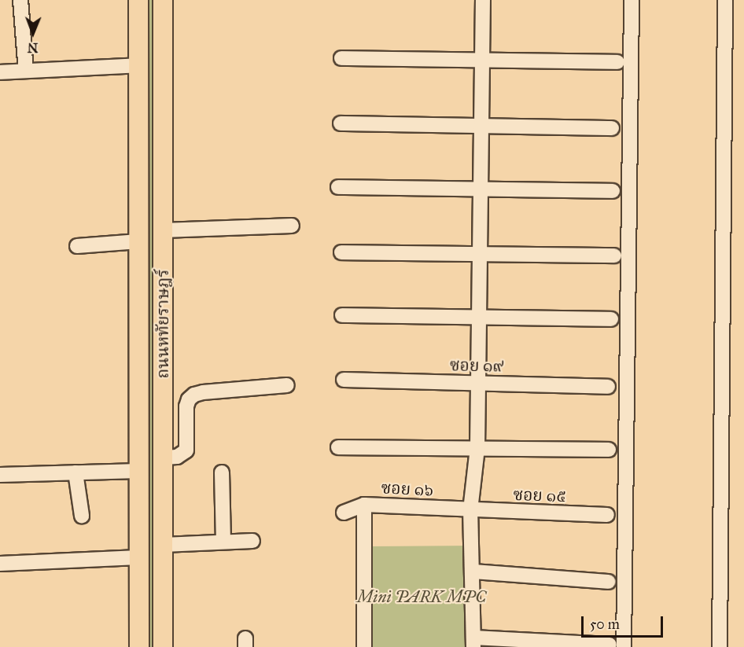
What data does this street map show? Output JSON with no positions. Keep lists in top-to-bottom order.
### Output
{
  "streets": {
    "main road": ["ถนนหทัยราษฎร์"],
    "street": ["ซอย ๑๙", "ซอย ๑๖", "ซอย ๑๕"]
  },
  "crossings": [
    ["ซอย ๑๖", "ซอย ๑๕"]
  ],
  "parks": ["Mini PARK MPC"],
  "scale_bar": "50 m",
  "north": "bottom"
}
